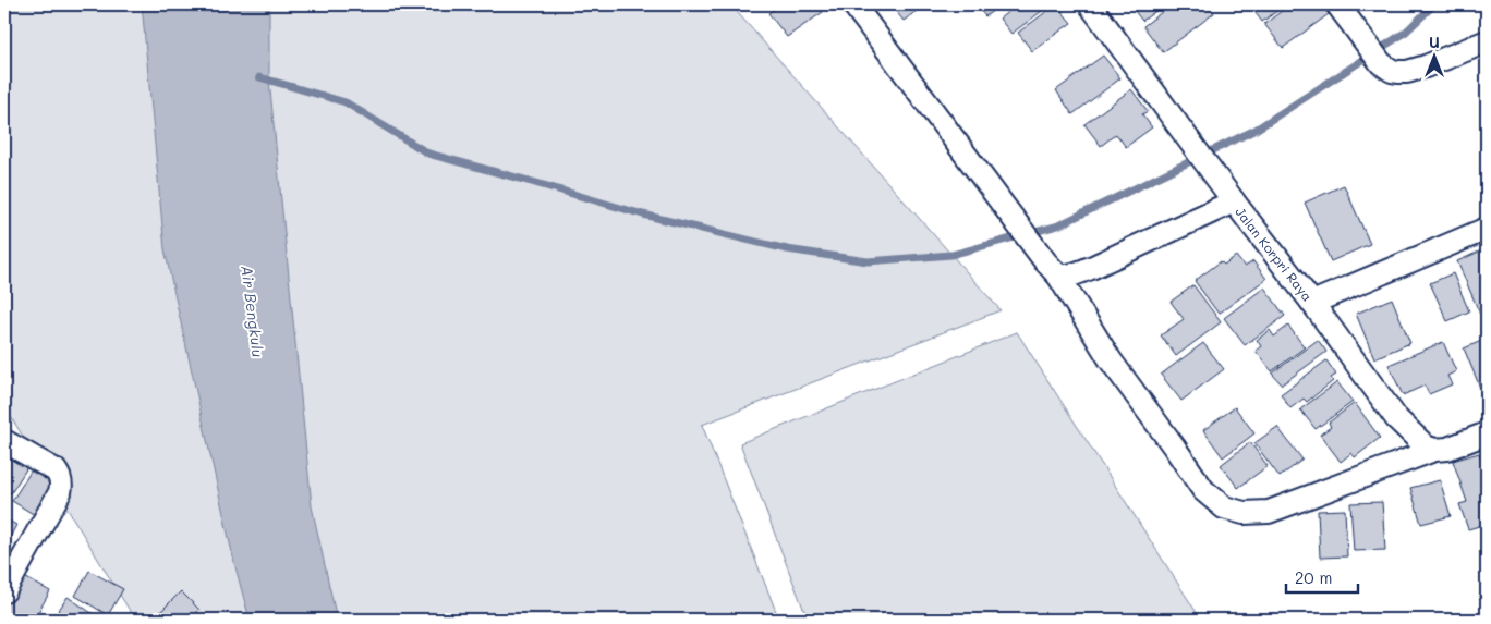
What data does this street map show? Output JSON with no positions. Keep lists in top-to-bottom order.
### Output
{
  "streets": {
    "street": ["Jalan Korpri Raya"]
  },
  "water": ["Air Bengkulu"],
  "scale_bar": "20 m",
  "north": "top"
}
